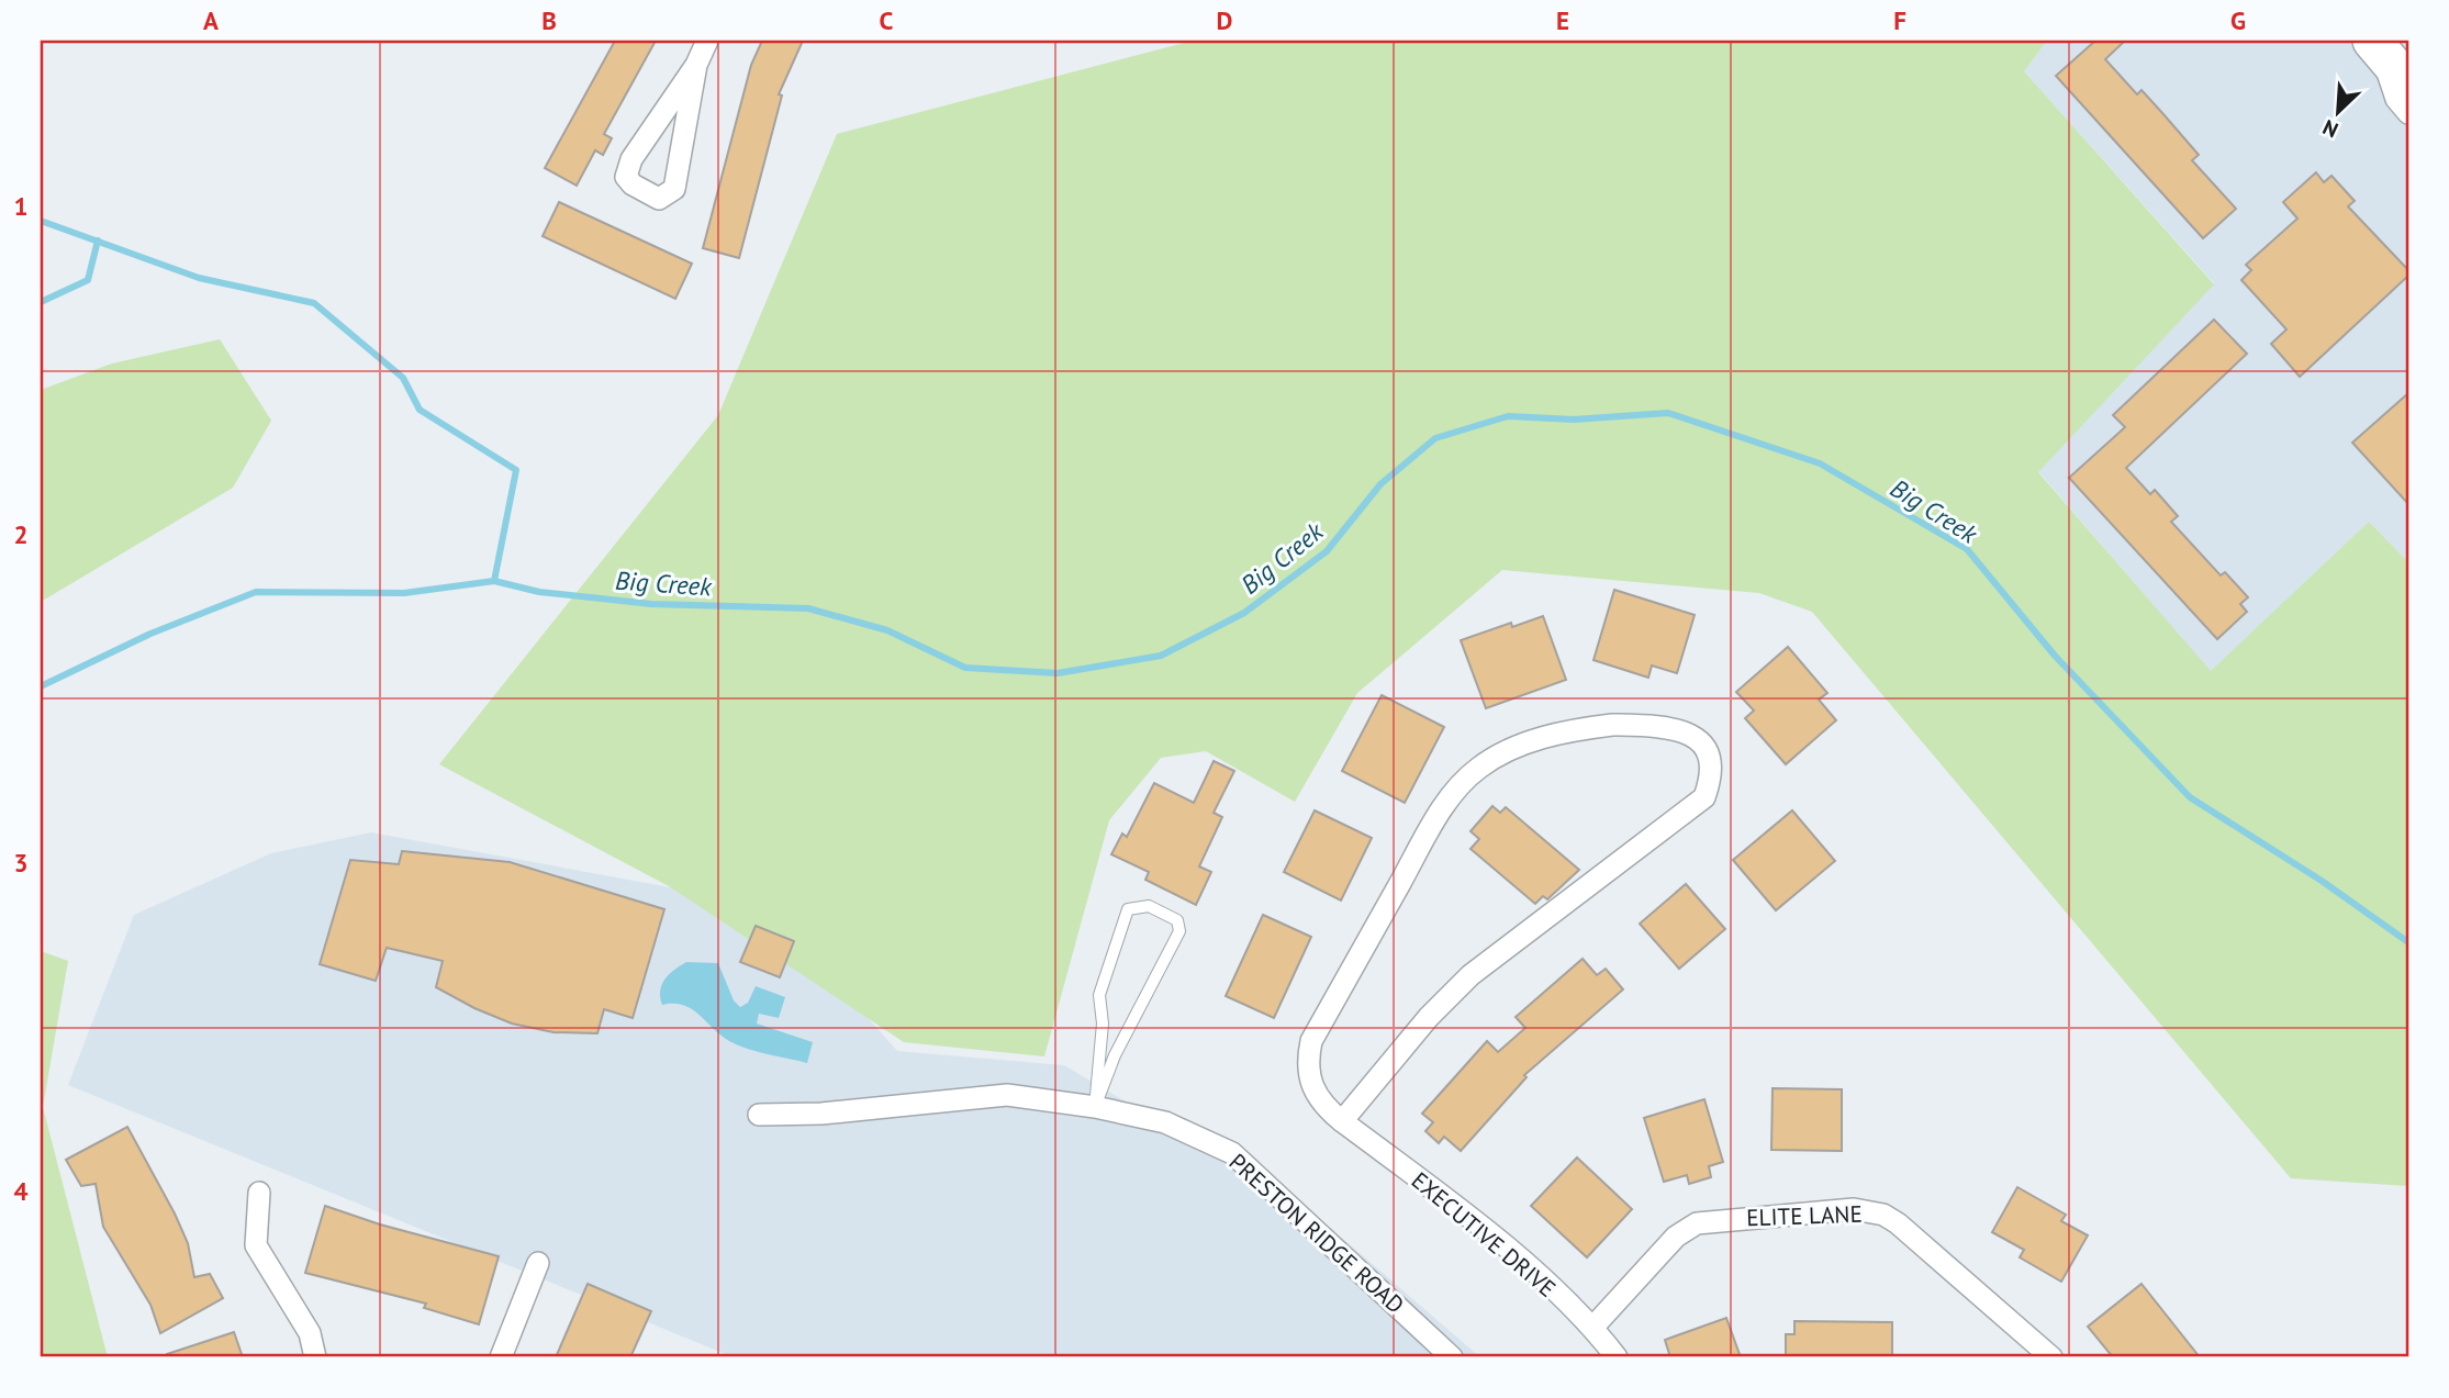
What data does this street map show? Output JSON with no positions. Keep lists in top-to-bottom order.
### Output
{
  "streets": {
    "street": ["ELITE LANE", "PRESTON RIDGE ROAD", "EXECUTIVE DRIVE"]
  },
  "crossings": [
    ["ELITE LANE", "EXECUTIVE DRIVE"]
  ],
  "water": ["Big Creek"],
  "north": "bottom left",
  "grid": {
    "columns": [
      "A",
      "B",
      "C",
      "D",
      "E",
      "F",
      "G"
    ],
    "rows": [
      "1",
      "2",
      "3",
      "4"
    ]
  }
}
